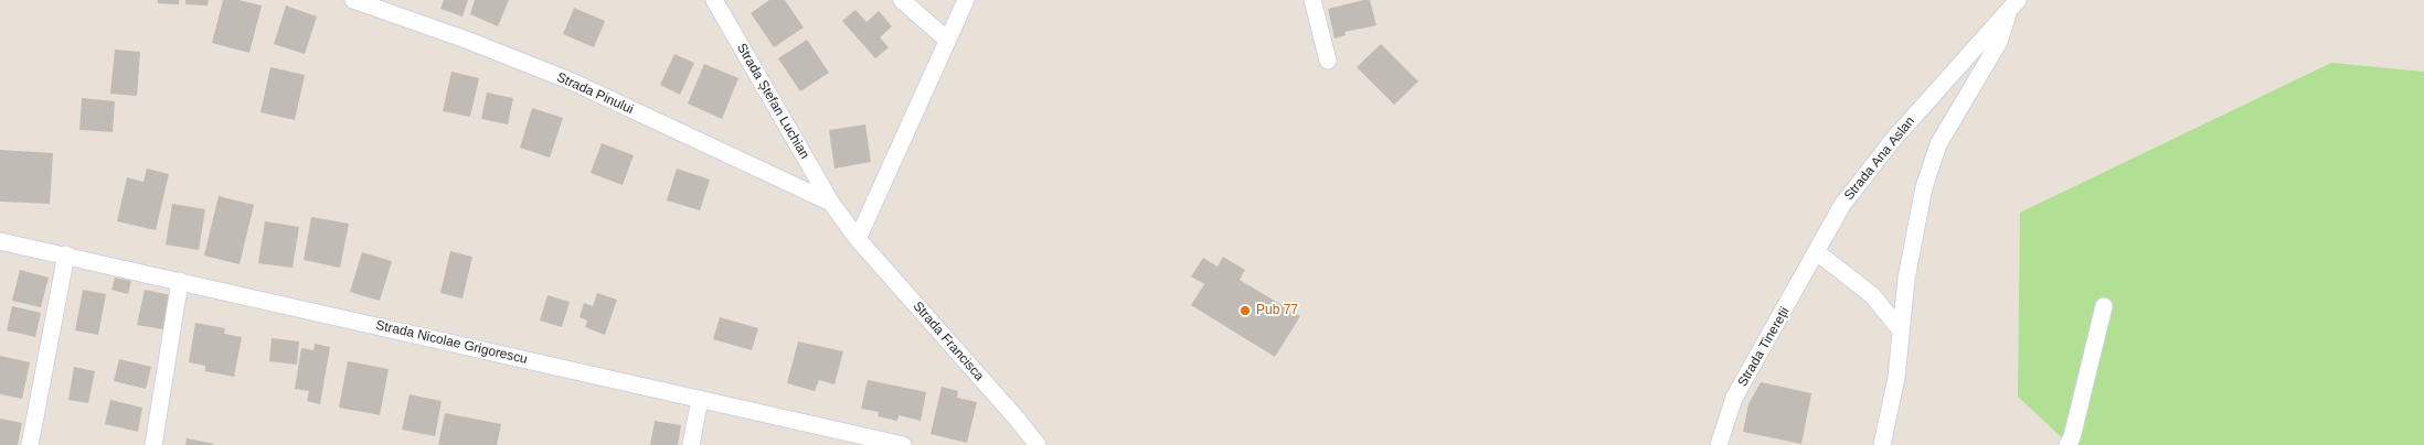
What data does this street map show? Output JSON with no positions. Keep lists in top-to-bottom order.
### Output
{
  "streets": {
    "street": [
      "Strada Pinului",
      "Strada Ștefan Luchian",
      "Strada Ana Aslan",
      "Strada Francisca",
      "Strada Nicolae Grigorescu",
      "Strada Tinereții"
    ]
  },
  "crossings": [
    ["Strada Pinului", "Strada Ștefan Luchian"],
    ["Strada Pinului", "Strada Francisca"],
    ["Strada Ștefan Luchian", "Strada Francisca"],
    ["Strada Ana Aslan", "Strada Tinereții"]
  ],
  "places": ["Pub 77"]
}
